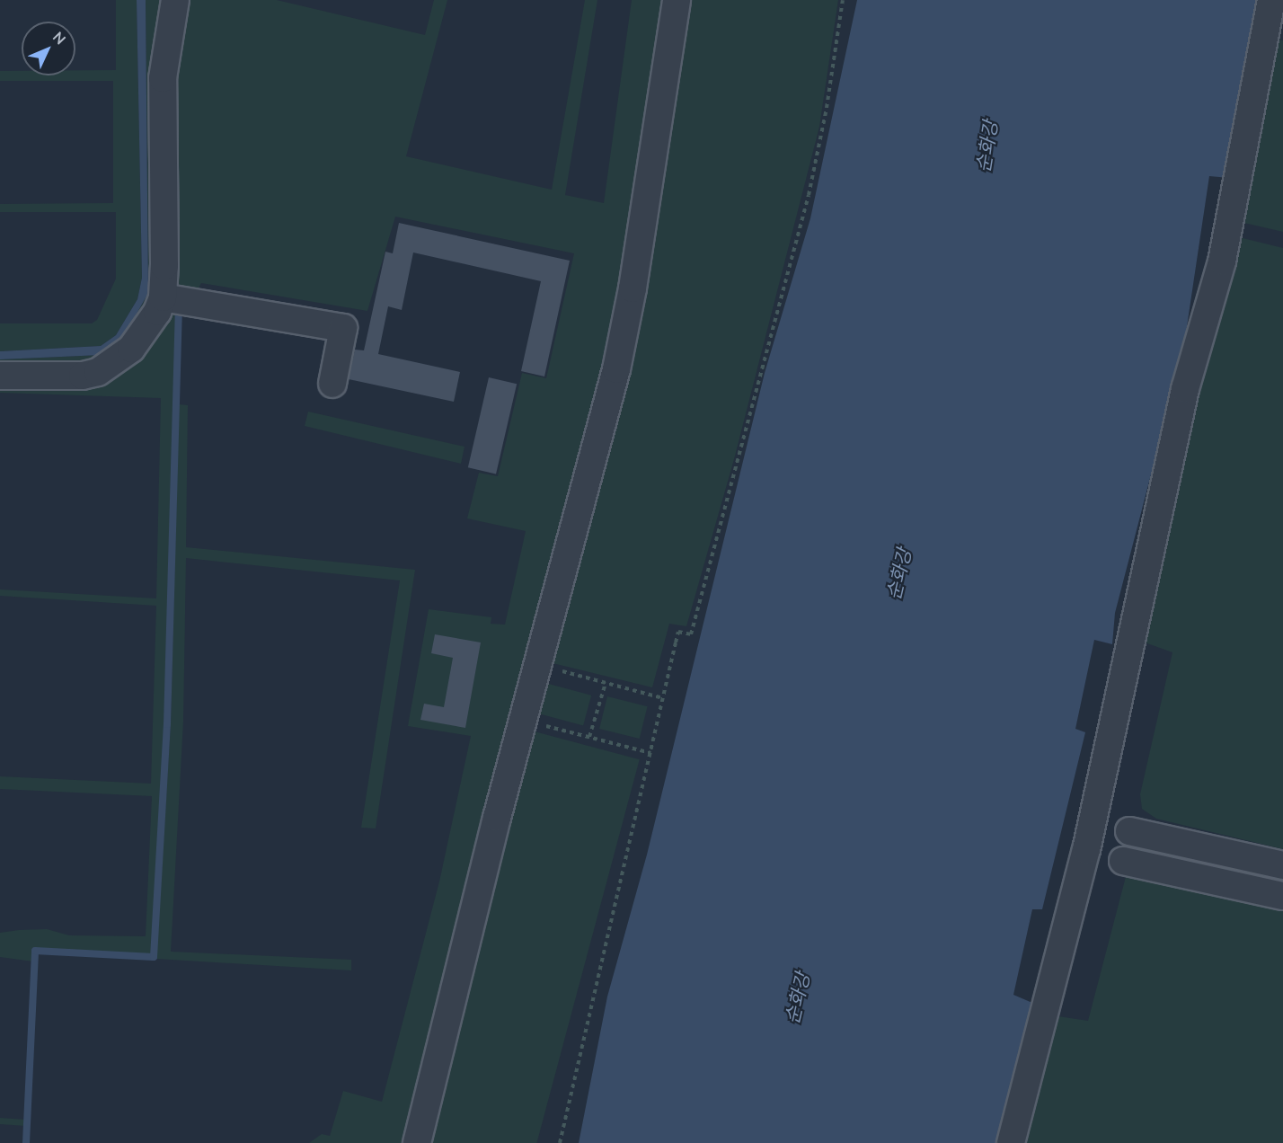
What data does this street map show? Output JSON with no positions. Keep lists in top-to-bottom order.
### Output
{
  "water": ["순화강"],
  "north": "top right"
}
